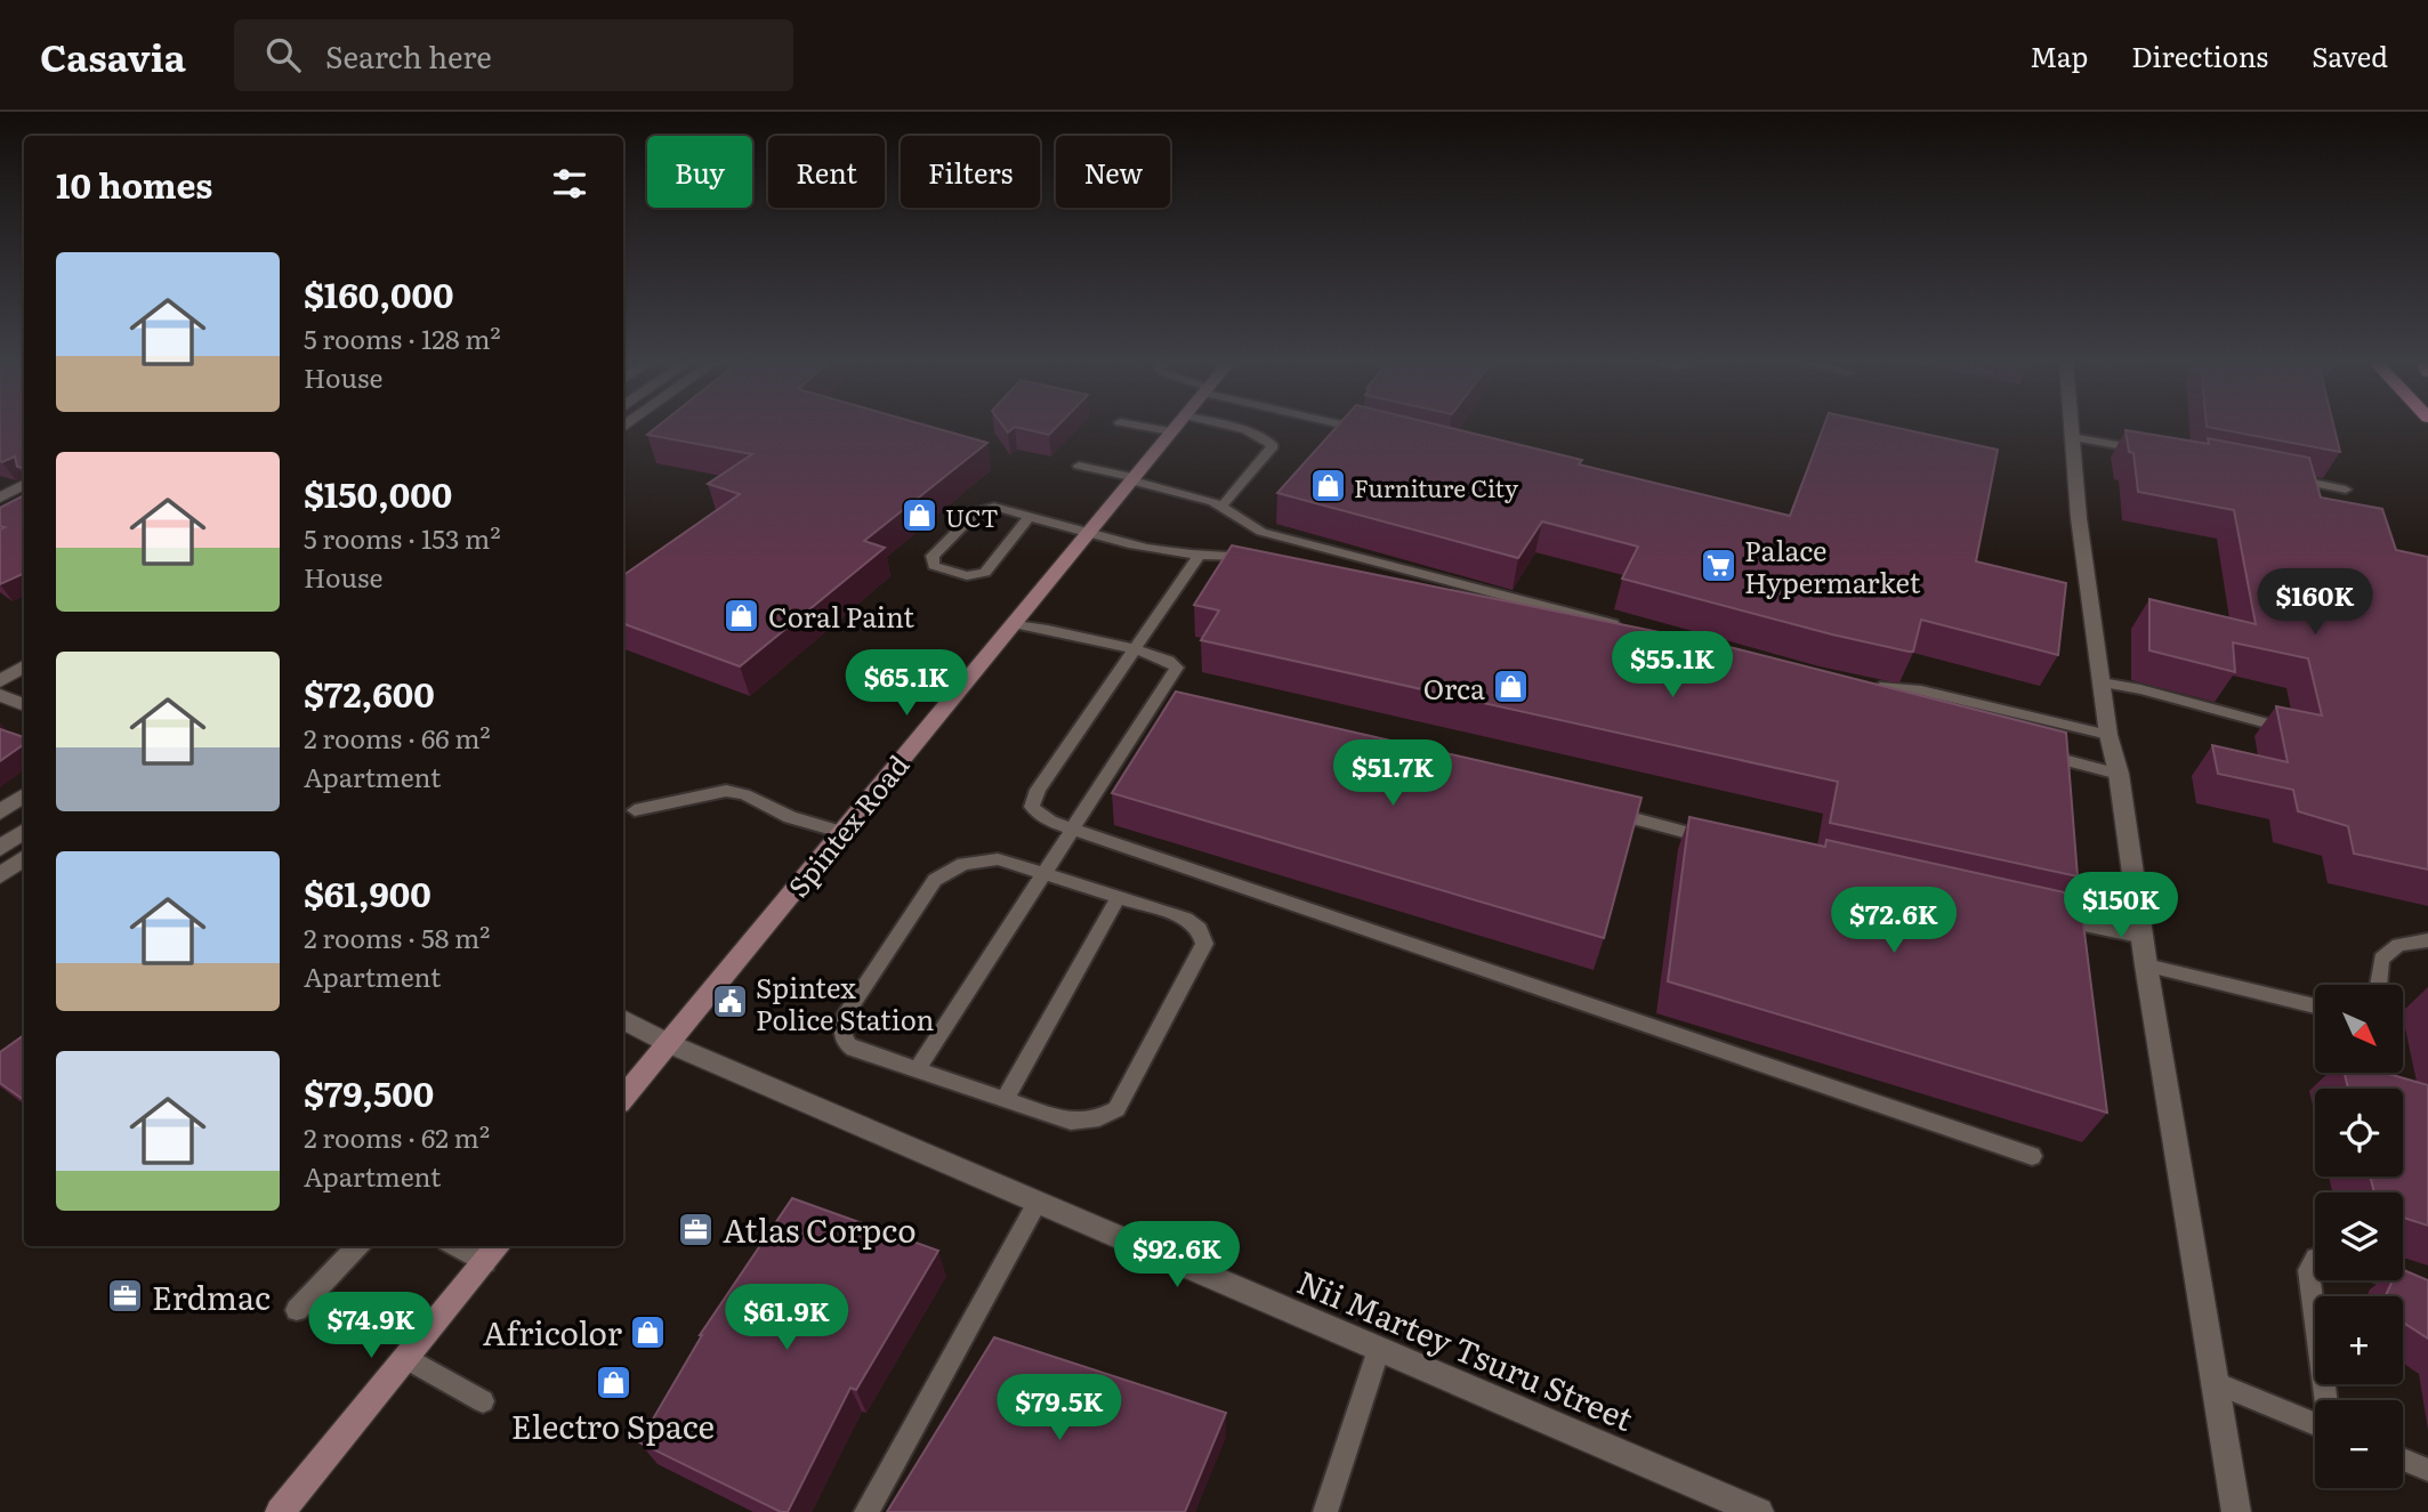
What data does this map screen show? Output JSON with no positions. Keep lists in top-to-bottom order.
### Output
{
  "streets": {
    "main road": ["Spintex Road"],
    "street": ["Nii Martey Tsuru Street"]
  },
  "crossings": [
    ["Spintex Road", "Nii Martey Tsuru Street"]
  ],
  "places": {
    "shop": [
      "Furniture City",
      "UCT",
      "Coral Paint",
      "Orca",
      "Africolor",
      "Electro Space"
    ],
    "supermarket": ["Palace Hypermarket"],
    "public building": ["Spintex Police Station"],
    "office": ["Atlas Corpco", "Erdmac"]
  },
  "north": "bottom right",
  "page": {
    "header": "Casavia",
    "search": "Search here",
    "nav": ["Map", "Directions", "Saved"],
    "chip": [
      "Buy",
      "Rent",
      "Filters",
      "New"
    ],
    "heading": "10 homes",
    "list": [
      {
        "name": "$160,000",
        "note": "5 rooms · 128 m² · House"
      },
      {
        "name": "$150,000",
        "note": "5 rooms · 153 m² · House"
      },
      {
        "name": "$72,600",
        "note": "2 rooms · 66 m² · Apartment"
      },
      {
        "name": "$61,900",
        "note": "2 rooms · 58 m² · Apartment"
      },
      {
        "name": "$79,500",
        "note": "2 rooms · 62 m² · Apartment"
      }
    ],
    "price": [
      "$160K",
      "$55.1K",
      "$65.1K",
      "$51.7K",
      "$150K",
      "$72.6K",
      "$92.6K",
      "$61.9K",
      "$74.9K",
      "$79.5K"
    ],
    "map_buttons": ["+", "−"]
  }
}
